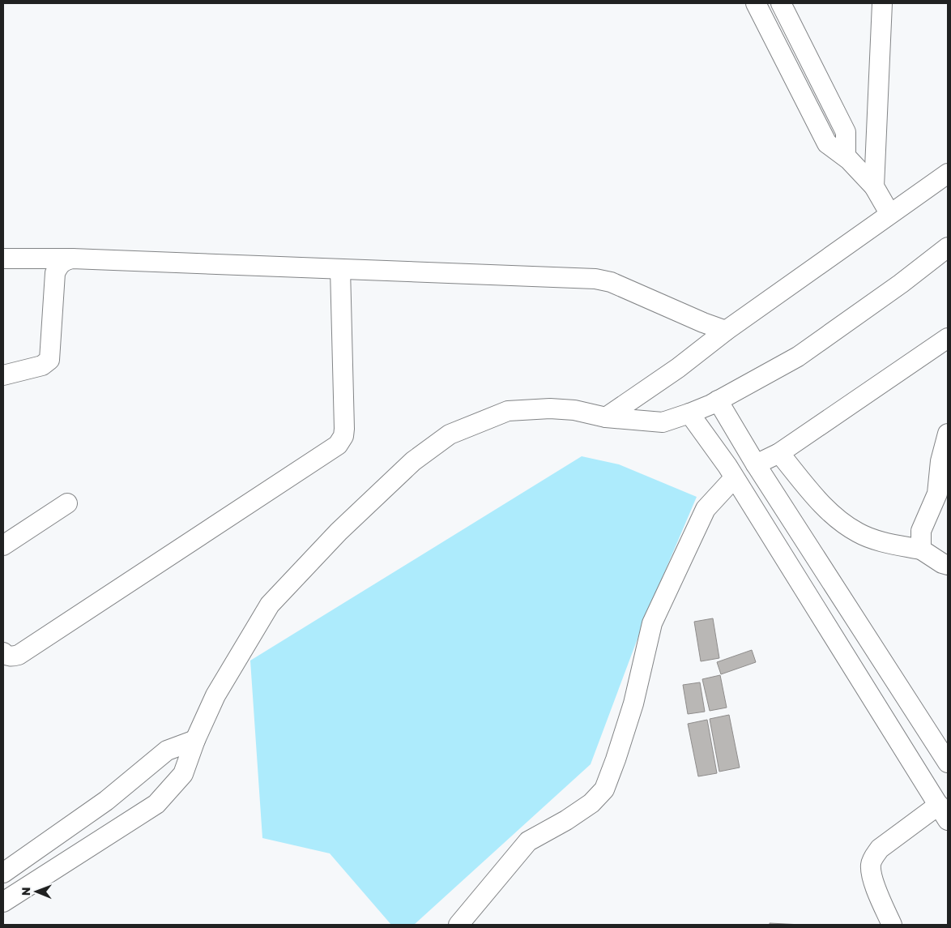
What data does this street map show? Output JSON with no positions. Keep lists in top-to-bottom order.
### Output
{
  "north": "left"
}
